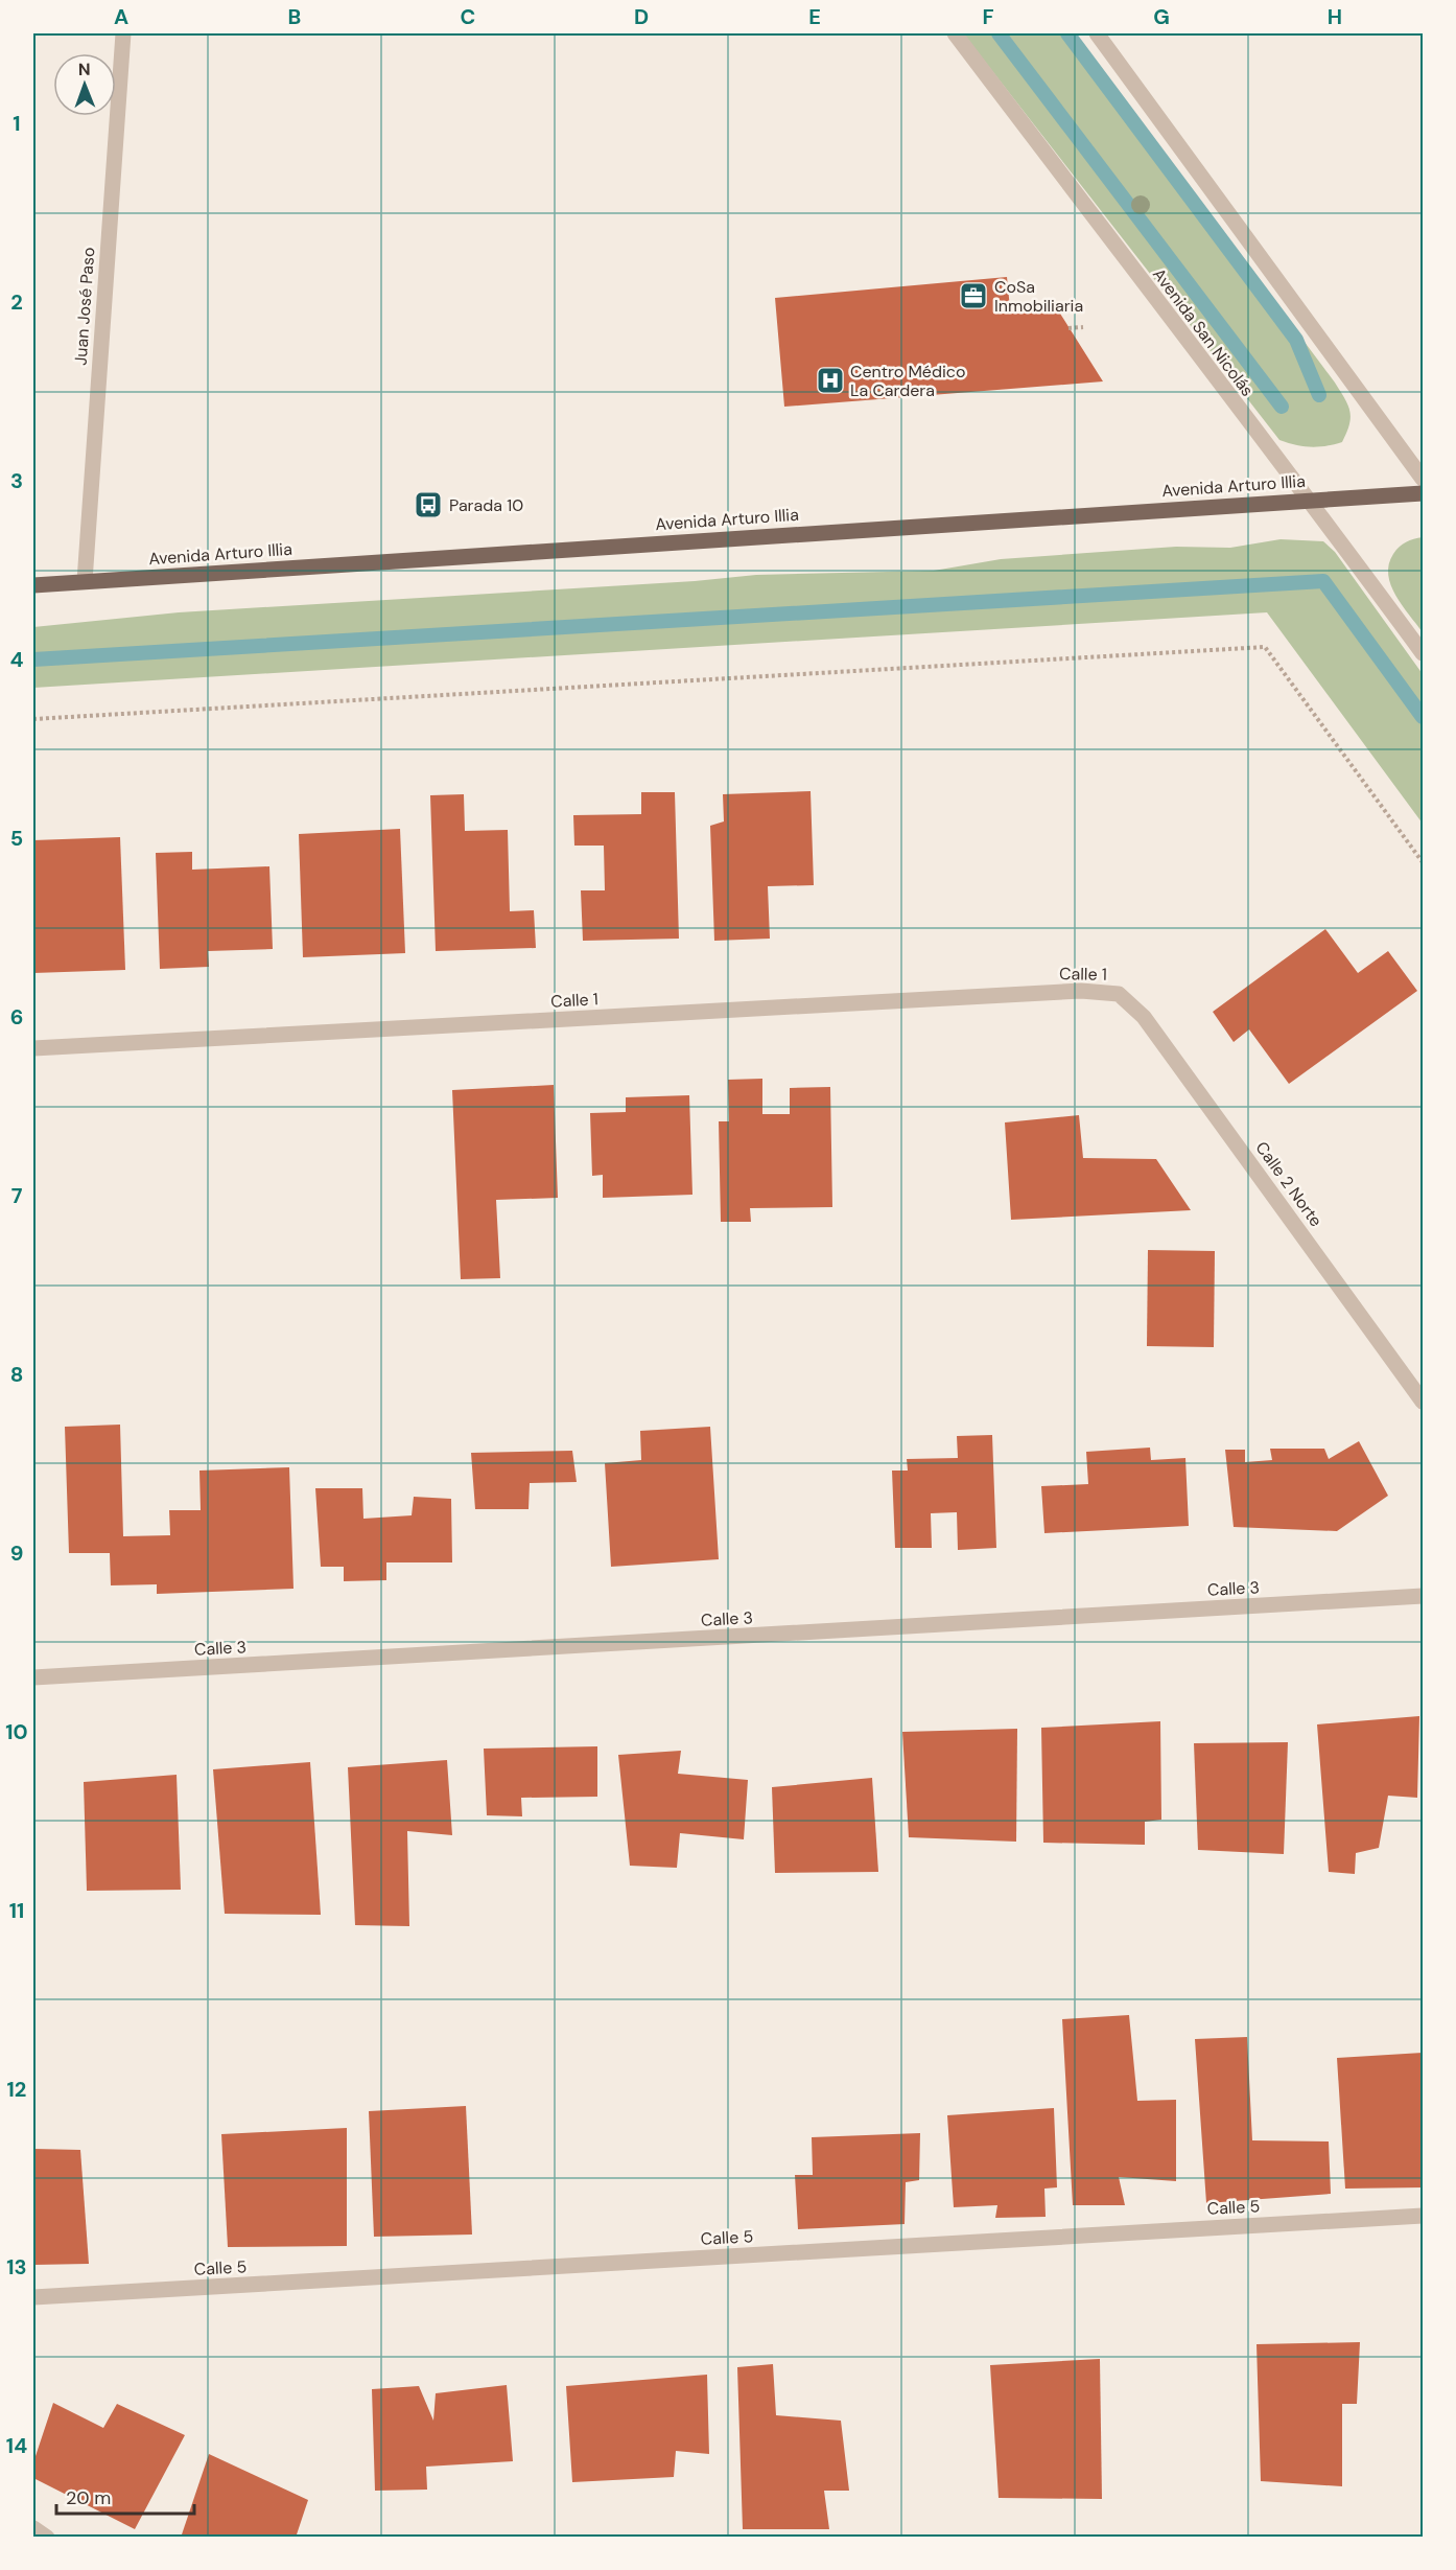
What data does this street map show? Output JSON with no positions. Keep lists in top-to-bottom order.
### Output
{
  "streets": {
    "main road": ["Avenida Arturo Illia"],
    "street": [
      "Juan José Paso",
      "Avenida San Nicolás",
      "Calle 1",
      "Calle 2 Norte",
      "Calle 3",
      "Calle 5"
    ]
  },
  "crossings": [
    ["Juan José Paso", "Avenida Arturo Illia"],
    ["Avenida San Nicolás", "Avenida Arturo Illia"],
    ["Calle 1", "Calle 2 Norte"]
  ],
  "places": {
    "office": ["CoSa Inmobiliaria"],
    "hospital": ["Centro Médico La Cardera"],
    "bus stop": ["Parada 10"]
  },
  "scale_bar": "20 m",
  "north": "top",
  "grid": {
    "columns": [
      "A",
      "B",
      "C",
      "D",
      "E",
      "F",
      "G",
      "H"
    ],
    "rows": [
      "1",
      "2",
      "3",
      "4",
      "5",
      "6",
      "7",
      "8",
      "9",
      "10",
      "11",
      "12",
      "13",
      "14"
    ]
  }
}
